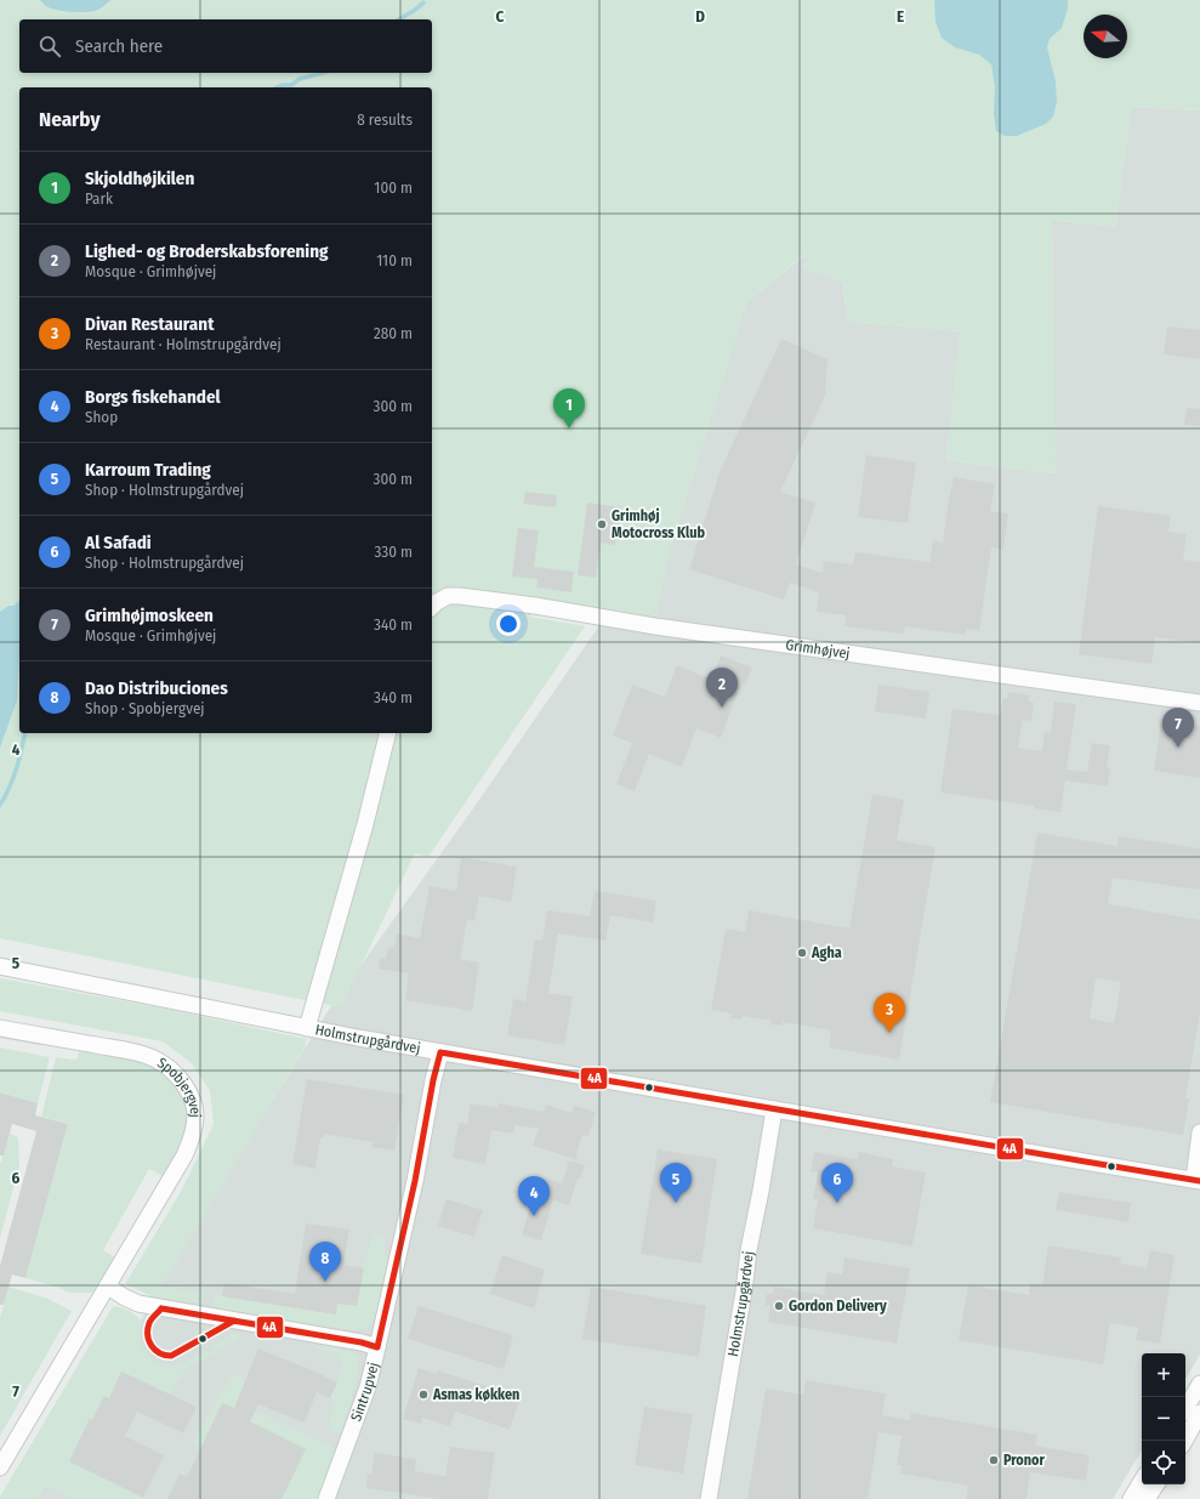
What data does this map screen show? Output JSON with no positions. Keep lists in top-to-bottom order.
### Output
{
  "streets": {
    "street": [
      "Grimhøjvej",
      "Holmstrupgårdvej",
      "Spobjergvej",
      "Sintrupvej"
    ]
  },
  "crossings": [
    ["Holmstrupgårdvej", "Sintrupvej"]
  ],
  "places": [
    "Grimhøj Motocross Klub",
    "Agha",
    "Gordon Delivery",
    "Asmas køkken",
    "Pronor"
  ],
  "lines": ["transit line 4A"],
  "north": "left",
  "page": {
    "search": "Search here",
    "heading": ["Nearby", "8 results"],
    "list": [
      {
        "mark": "1",
        "name": "Skjoldhøjkilen",
        "note": "Park",
        "value": "100 m"
      },
      {
        "mark": "2",
        "name": "Lighed- og Broderskabsforening",
        "note": "Mosque · Grimhøjvej",
        "value": "110 m"
      },
      {
        "mark": "3",
        "name": "Divan Restaurant",
        "note": "Restaurant · Holmstrupgårdvej",
        "value": "280 m"
      },
      {
        "mark": "4",
        "name": "Borgs fiskehandel",
        "note": "Shop",
        "value": "300 m"
      },
      {
        "mark": "5",
        "name": "Karroum Trading",
        "note": "Shop · Holmstrupgårdvej",
        "value": "300 m"
      },
      {
        "mark": "6",
        "name": "Al Safadi",
        "note": "Shop · Holmstrupgårdvej",
        "value": "330 m"
      },
      {
        "mark": "7",
        "name": "Grimhøjmoskeen",
        "note": "Mosque · Grimhøjvej",
        "value": "340 m"
      },
      {
        "mark": "8",
        "name": "Dao Distribuciones",
        "note": "Shop · Spobjergvej",
        "value": "340 m"
      }
    ],
    "pins": [
      "1",
      "2",
      "7",
      "3",
      "5",
      "6",
      "4",
      "8"
    ],
    "map_buttons": ["+", "−"]
  },
  "grid": {
    "columns": ["C", "D", "E"],
    "rows": [
      "4",
      "5",
      "6",
      "7"
    ]
  }
}
